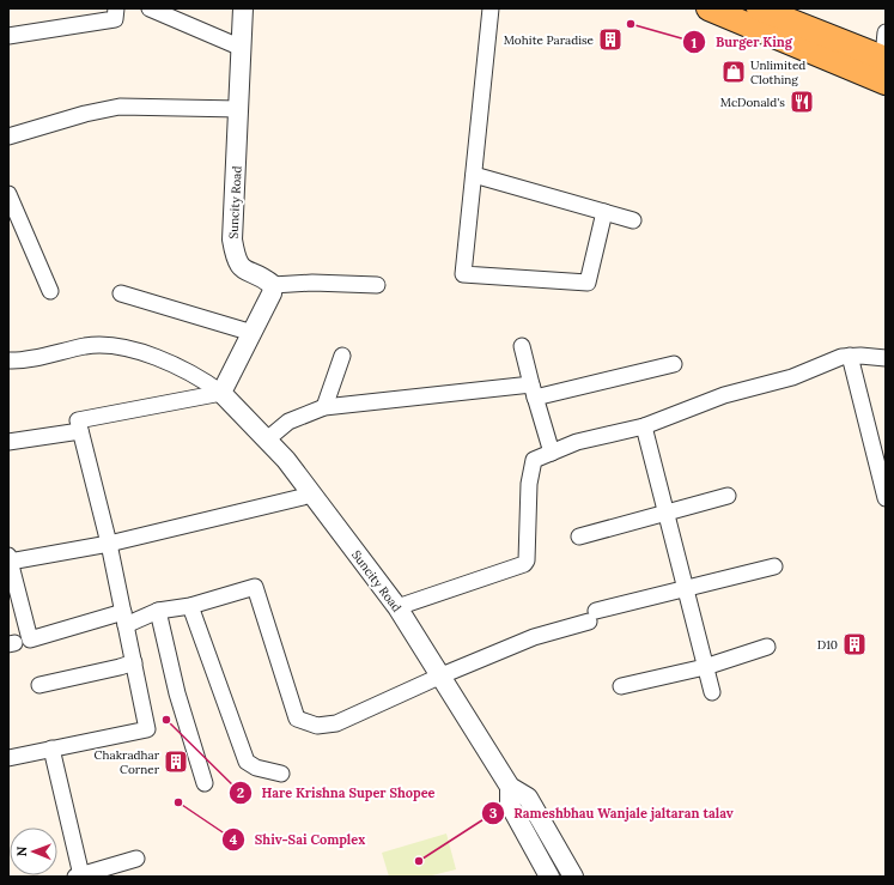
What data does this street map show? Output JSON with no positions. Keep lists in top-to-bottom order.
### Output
{
  "streets": {
    "street": ["Suncity Road"]
  },
  "places": {
    "other": [
      "Burger King",
      "Hare Krishna Super Shopee",
      "Shiv-Sai Complex",
      "Rameshbhau Wanjale jaltaran talav"
    ],
    "building": ["Mohite Paradise", "D10", "Chakradhar Corner"],
    "shop": ["Unlimited Clothing"],
    "restaurant": ["McDonald's"]
  },
  "north": "left"
}
